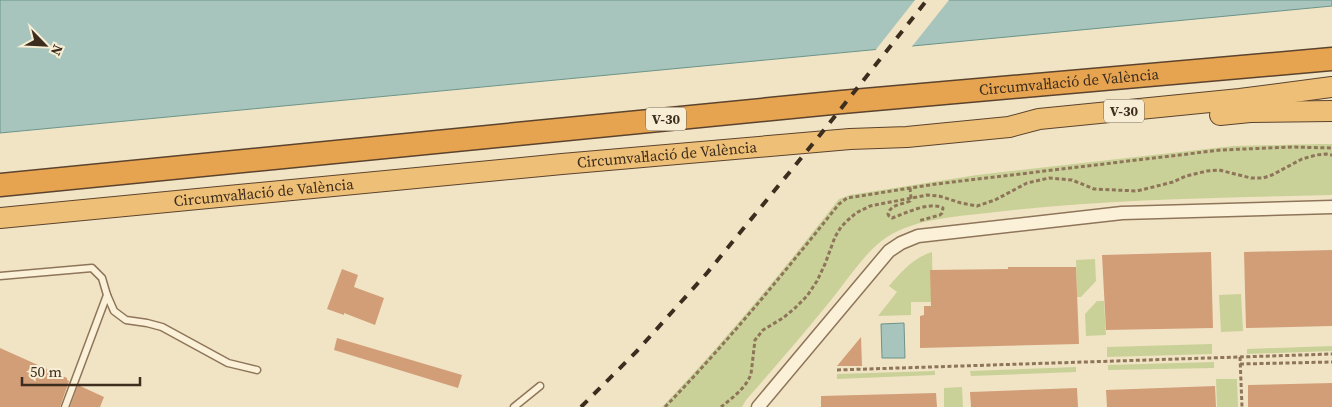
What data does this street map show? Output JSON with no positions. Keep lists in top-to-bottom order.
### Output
{
  "streets": {
    "highway": ["Circumval·lació de València", "V-30"]
  },
  "scale_bar": "50 m",
  "north": "bottom right"
}
